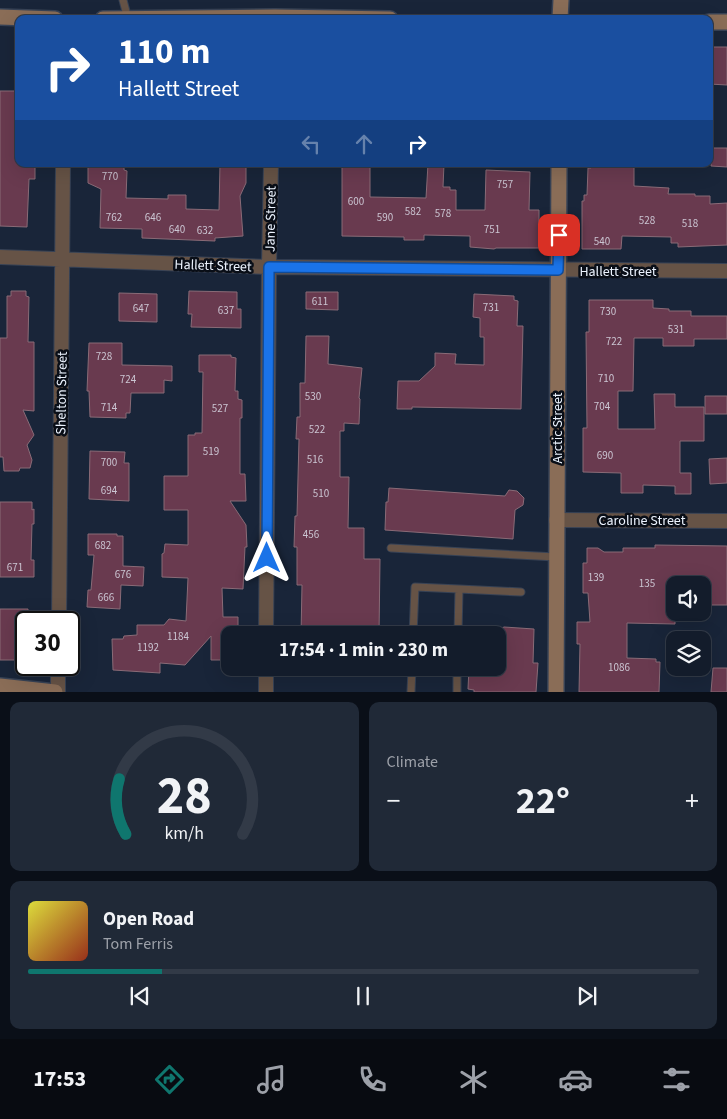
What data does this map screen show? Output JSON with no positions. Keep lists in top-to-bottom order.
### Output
{
  "streets": {
    "main road": ["Arctic Street"],
    "street": [
      "Jane Street",
      "Hallett Street",
      "Shelton Street",
      "Caroline Street"
    ]
  },
  "crossings": [
    ["Jane Street", "Hallett Street"],
    ["Hallett Street", "Shelton Street"],
    ["Hallett Street", "Arctic Street"],
    ["Arctic Street", "Caroline Street"]
  ],
  "house_numbers": [
    "770",
    "757",
    "600",
    "582",
    "578",
    "762",
    "646",
    "590",
    "528",
    "518",
    "640",
    "751",
    "632",
    "540",
    "611",
    "731",
    "647",
    "637",
    "730",
    "531",
    "722",
    "728",
    "710",
    "724",
    "530",
    "704",
    "714",
    "527",
    "522",
    "519",
    "690",
    "516",
    "700",
    "694",
    "510",
    "456",
    "682",
    "671",
    "676",
    "139",
    "135",
    "666",
    "1184",
    "1192",
    "1086"
  ],
  "page": {
    "turn": ["110 m", "Hallett Street"],
    "limit": "30",
    "trip": "17:54 · 1 min · 230 m",
    "tile": "Climate",
    "heat": ["−", "22°", "+"],
    "song": ["Open Road", "Tom Ferris"],
    "tabs": "17:53",
    "gauge": ["28", "km/h"]
  }
}
